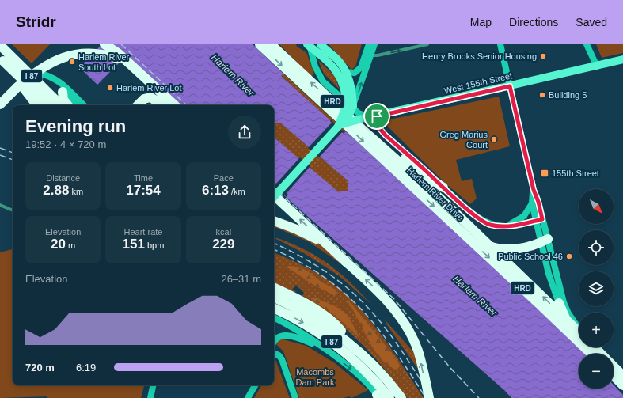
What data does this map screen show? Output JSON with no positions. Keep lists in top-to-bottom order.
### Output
{
  "streets": {
    "highway": ["I 87", "HRD", "Harlem River Drive"],
    "main road": ["West 155th Street"]
  },
  "water": ["Harlem River"],
  "parks": ["Macombs Dam Park"],
  "places": {
    "other": [
      "Henry Brooks Senior Housing",
      "Harlem River South Lot",
      "Harlem River Lot",
      "Building 5",
      "Greg Marius Court",
      "Public School 46"
    ],
    "transit": ["155th Street"]
  },
  "north": "bottom right",
  "page": {
    "header": "Stridr",
    "nav": ["Map", "Directions", "Saved"],
    "heading": ["Evening run", "19:52 · 4 × 720 m"],
    "stats": [
      ["Distance", "2.88 km"],
      ["Time", "17:54"],
      ["Pace", "6:13 /km"],
      ["Elevation", "20 m"],
      ["Heart rate", "151 bpm"],
      ["kcal", "229"]
    ],
    "map_buttons": ["+", "−"],
    "chart": ["Elevation", "26–31 m"],
    "list": [
      {
        "name": "720 m",
        "note": "6:19"
      }
    ]
  }
}
